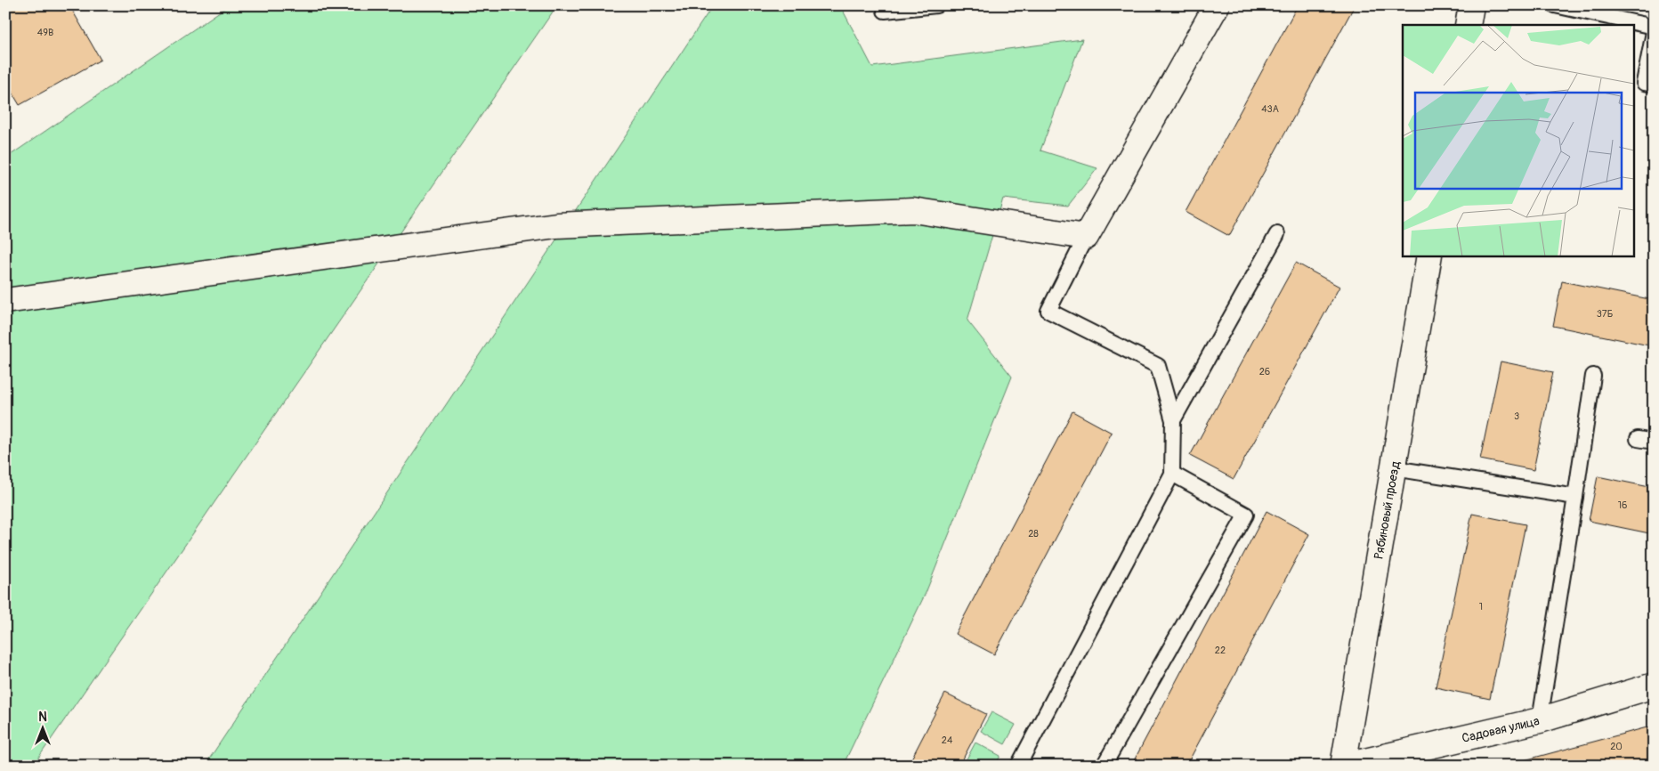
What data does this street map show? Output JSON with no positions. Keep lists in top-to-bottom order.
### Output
{
  "streets": {
    "street": ["Рябиновый проезд", "Садовая улица"]
  },
  "crossings": [
    ["Рябиновый проезд", "Садовая улица"]
  ],
  "house_numbers": [
    "49В",
    "43А",
    "37Б",
    "26",
    "3",
    "16",
    "28",
    "1",
    "22",
    "24",
    "20"
  ],
  "north": "top"
}
